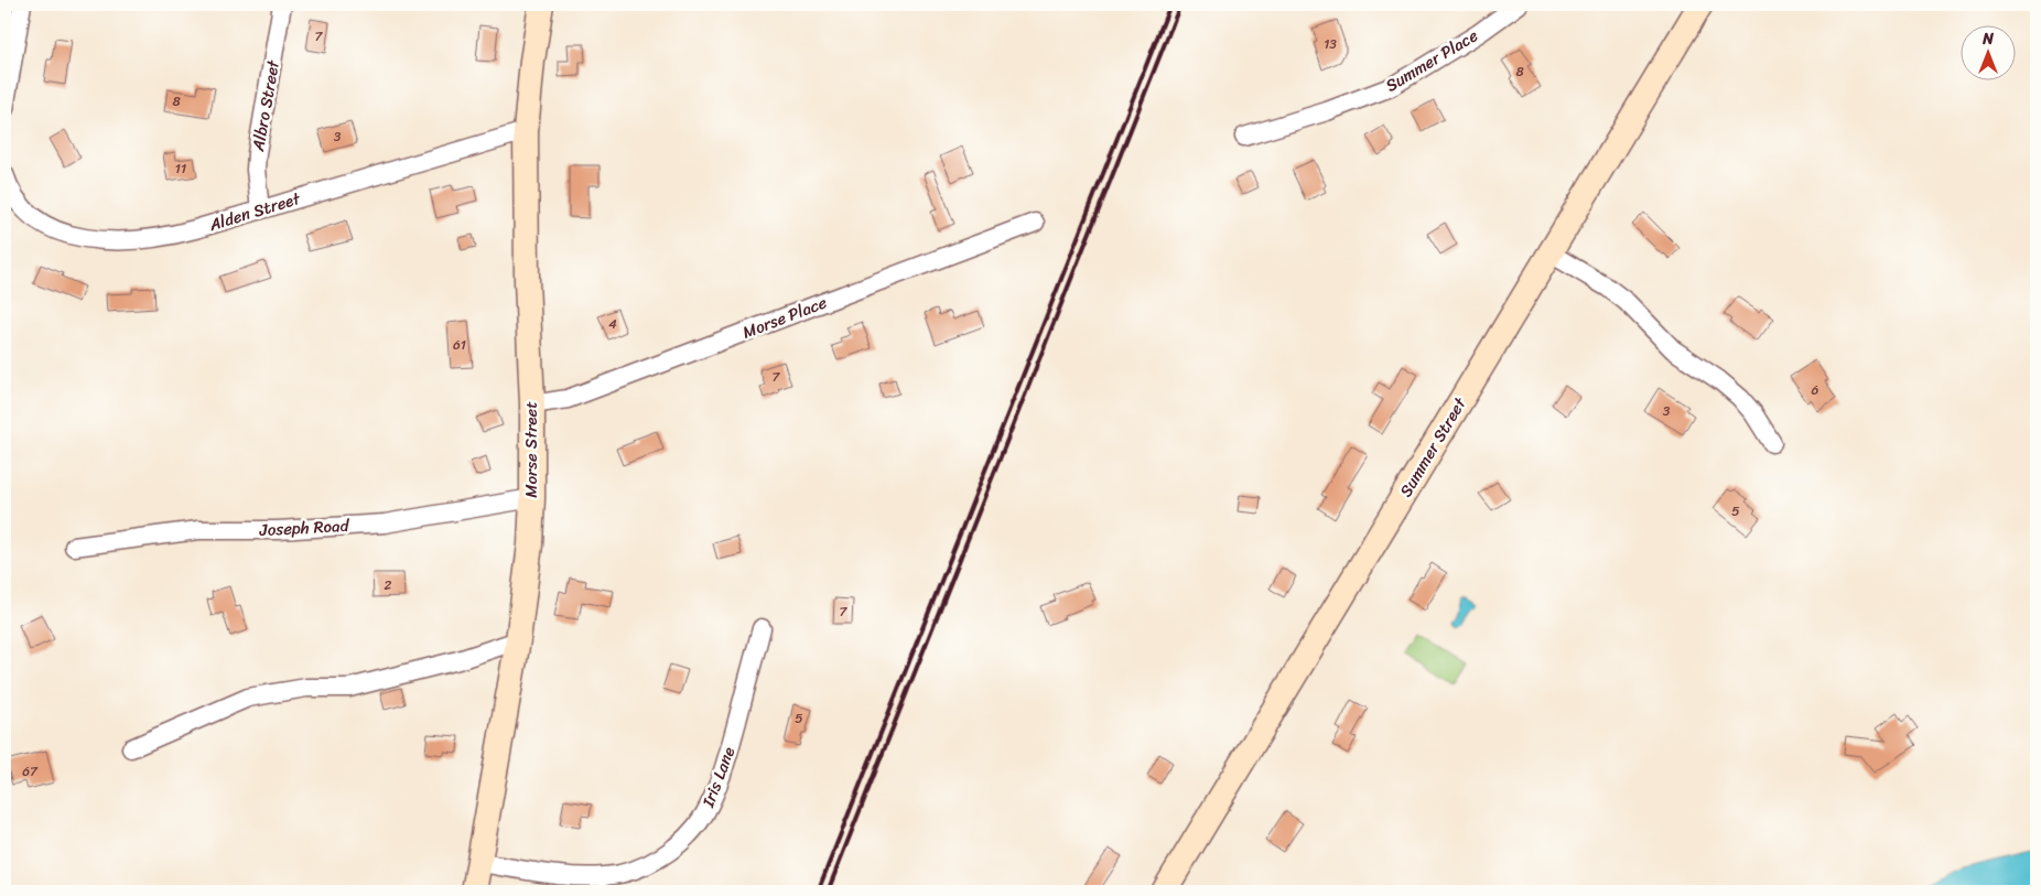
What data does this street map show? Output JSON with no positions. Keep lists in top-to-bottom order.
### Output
{
  "streets": {
    "main road": ["Summer Street", "Morse Street"],
    "street": [
      "Summer Place",
      "Albro Street",
      "Alden Street",
      "Morse Place",
      "Joseph Road",
      "Iris Lane"
    ]
  },
  "crossings": [
    ["Albro Street", "Alden Street"],
    ["Alden Street", "Morse Street"],
    ["Morse Place", "Morse Street"],
    ["Morse Street", "Joseph Road"],
    ["Morse Street", "Iris Lane"]
  ],
  "house_numbers": [
    "7",
    "13",
    "8",
    "8",
    "3",
    "11",
    "4",
    "61",
    "7",
    "6",
    "3",
    "5",
    "2",
    "7",
    "5",
    "67"
  ],
  "north": "top"
}
